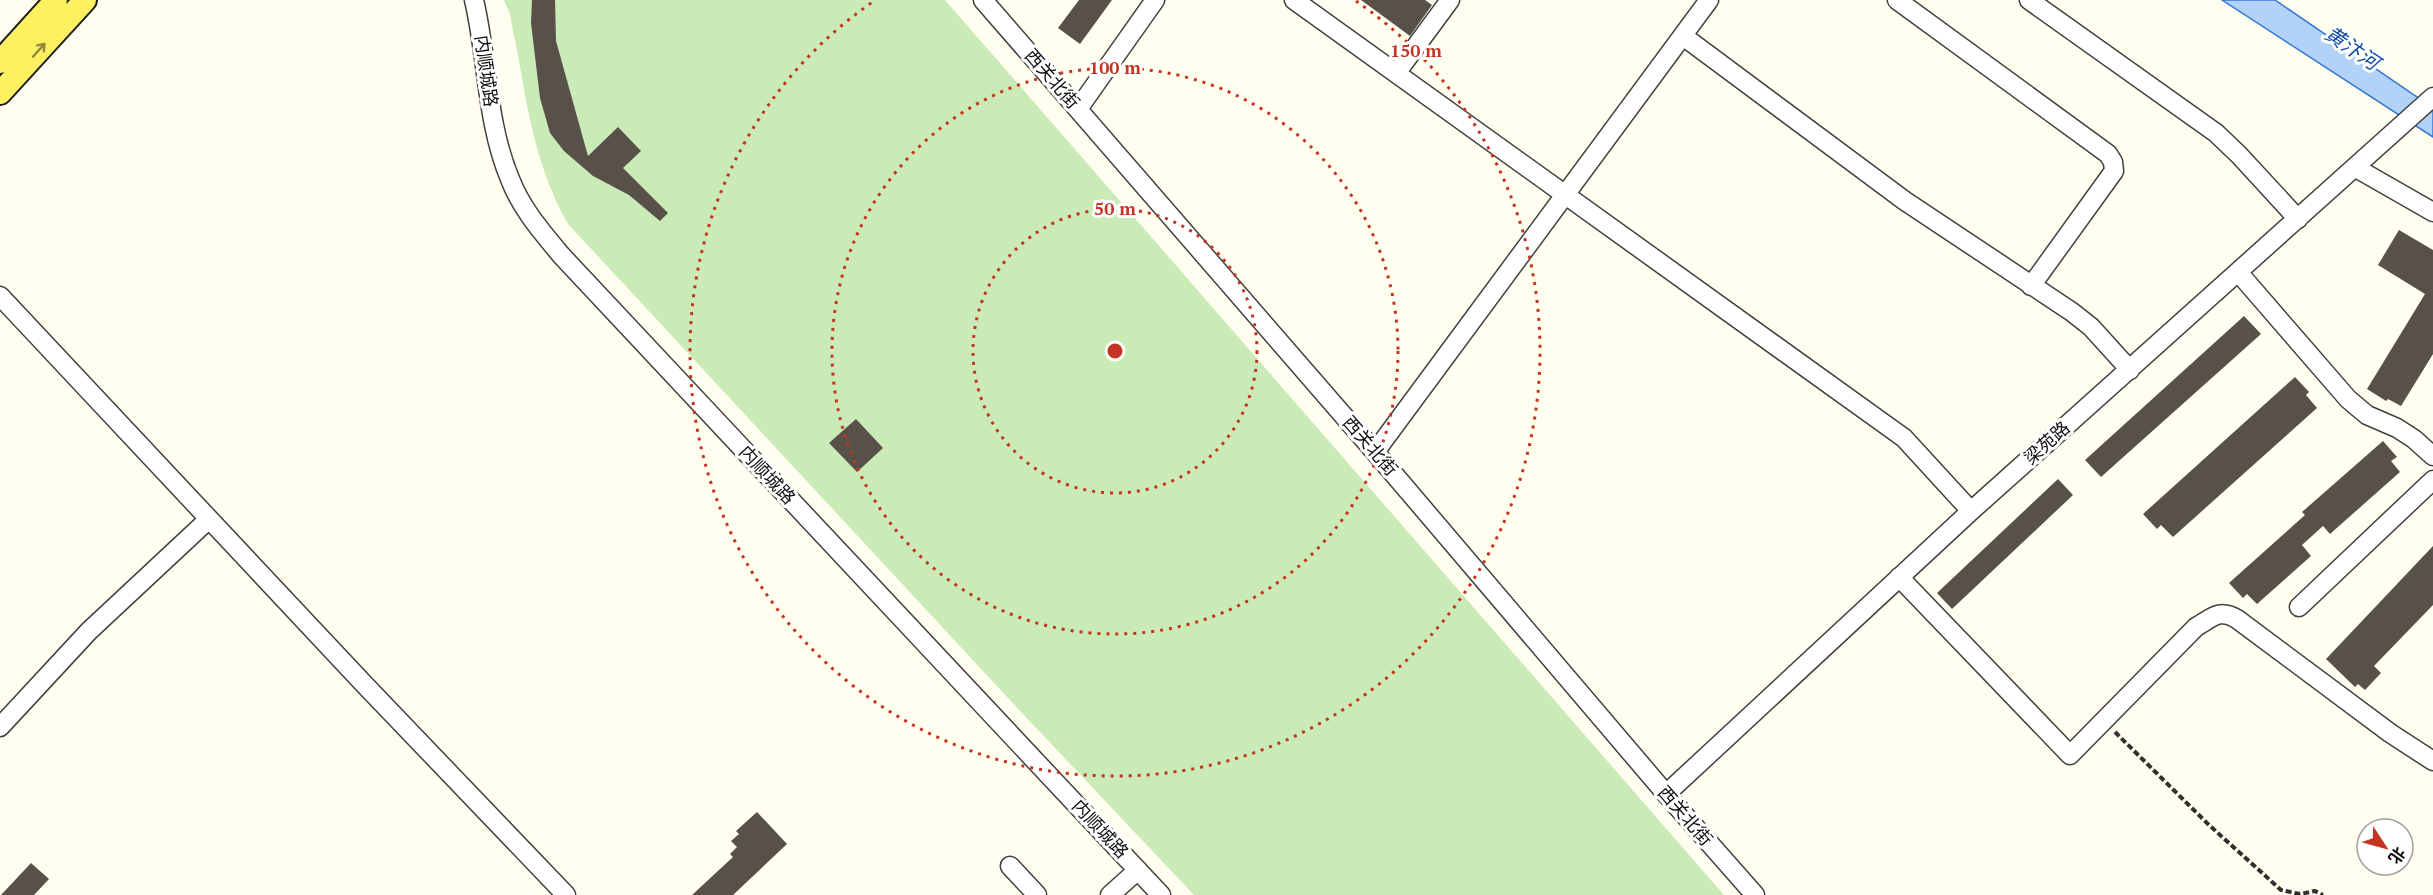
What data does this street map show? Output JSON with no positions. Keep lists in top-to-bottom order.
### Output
{
  "streets": {
    "street": ["内顺城路", "西关北街", "梁苑路"]
  },
  "crossings": [
    ["西关北街", "梁苑路"]
  ],
  "water": ["黄汴河"],
  "north": "bottom right",
  "rings": ["150 m", "100 m", "50 m"]
}
